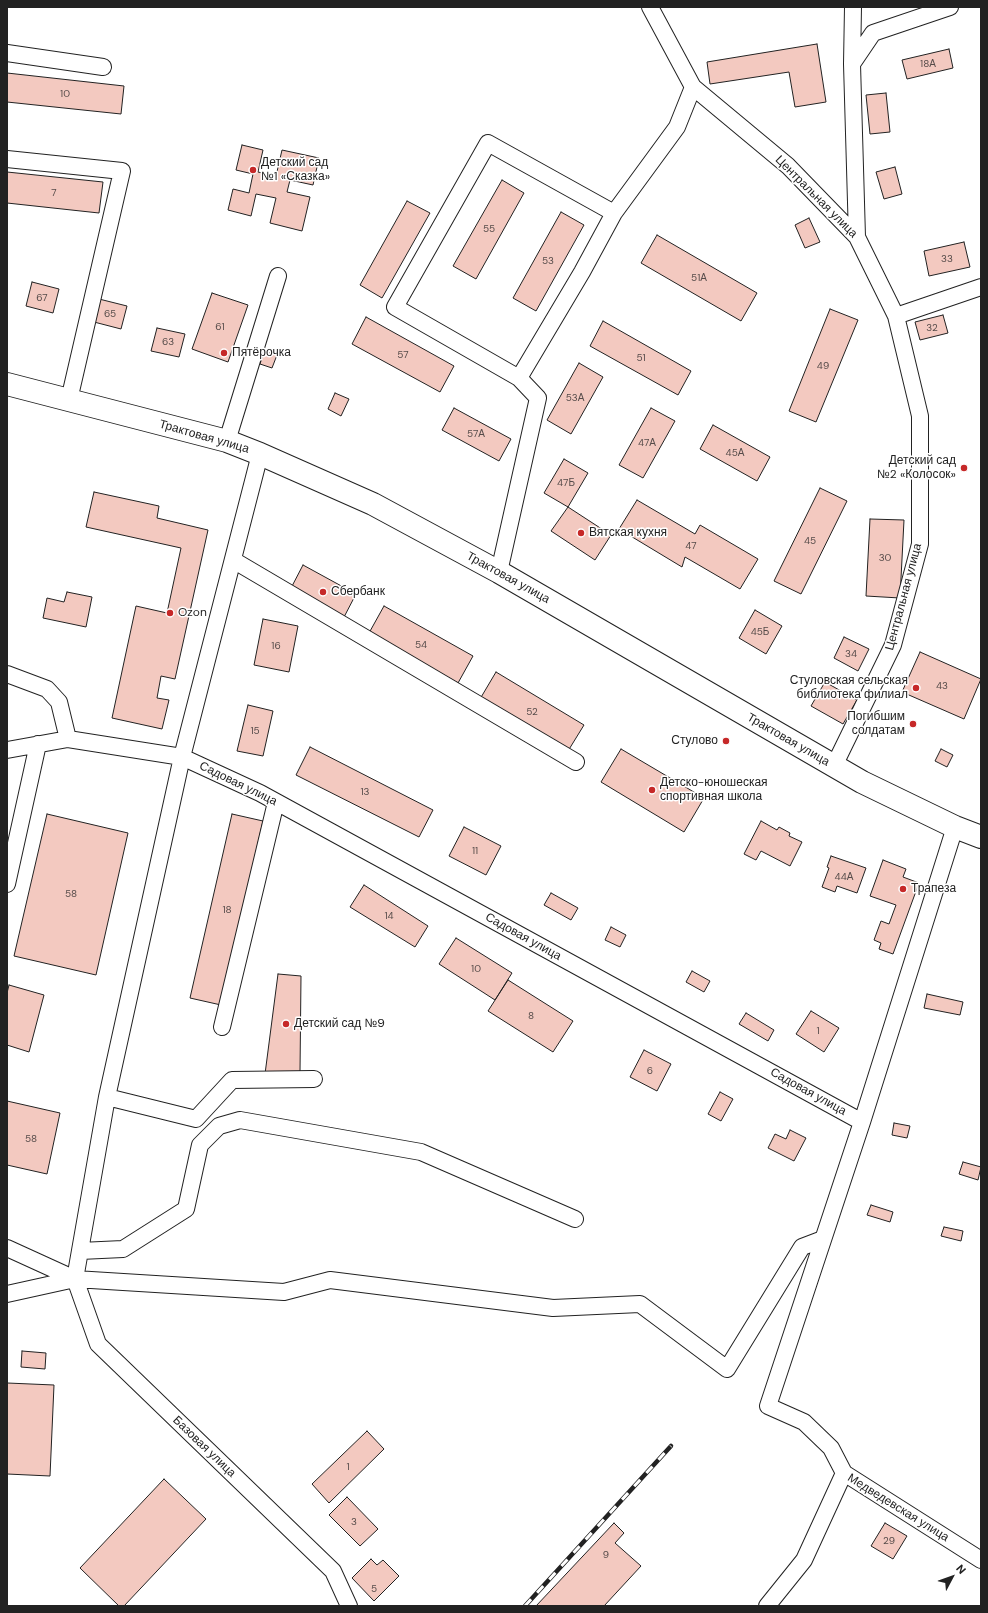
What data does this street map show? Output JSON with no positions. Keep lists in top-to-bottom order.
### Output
{
  "streets": {
    "highway": ["Трактовая улица"],
    "street": [
      "Центральная улица",
      "Садовая улица",
      "Базовая улица",
      "Медведевская улица"
    ]
  },
  "crossings": [
    ["Центральная улица", "Трактовая улица"]
  ],
  "places": [
    "Детский сад №1 «Сказка»",
    "Пятёрочка",
    "Детский сад №2 «Колосок»",
    "Вятская кухня",
    "Сбербанк",
    "Ozon",
    "Стуловская сельская библиотека филиал",
    "Погибшим солдатам",
    "Стулово",
    "Детско-юношеская спортивная школа",
    "Трапеза",
    "Детский сад №9"
  ],
  "house_numbers": [
    "18А",
    "10",
    "7",
    "55",
    "33",
    "53",
    "51А",
    "67",
    "65",
    "61",
    "32",
    "63",
    "57",
    "51",
    "49",
    "53А",
    "57А",
    "47А",
    "45А",
    "47Б",
    "45",
    "47",
    "30",
    "45Б",
    "54",
    "16",
    "34",
    "43",
    "52",
    "15",
    "13",
    "11",
    "44А",
    "58",
    "18",
    "14",
    "10",
    "8",
    "1",
    "6",
    "58",
    "1",
    "3",
    "29",
    "9",
    "5"
  ],
  "north": "top right"
}
